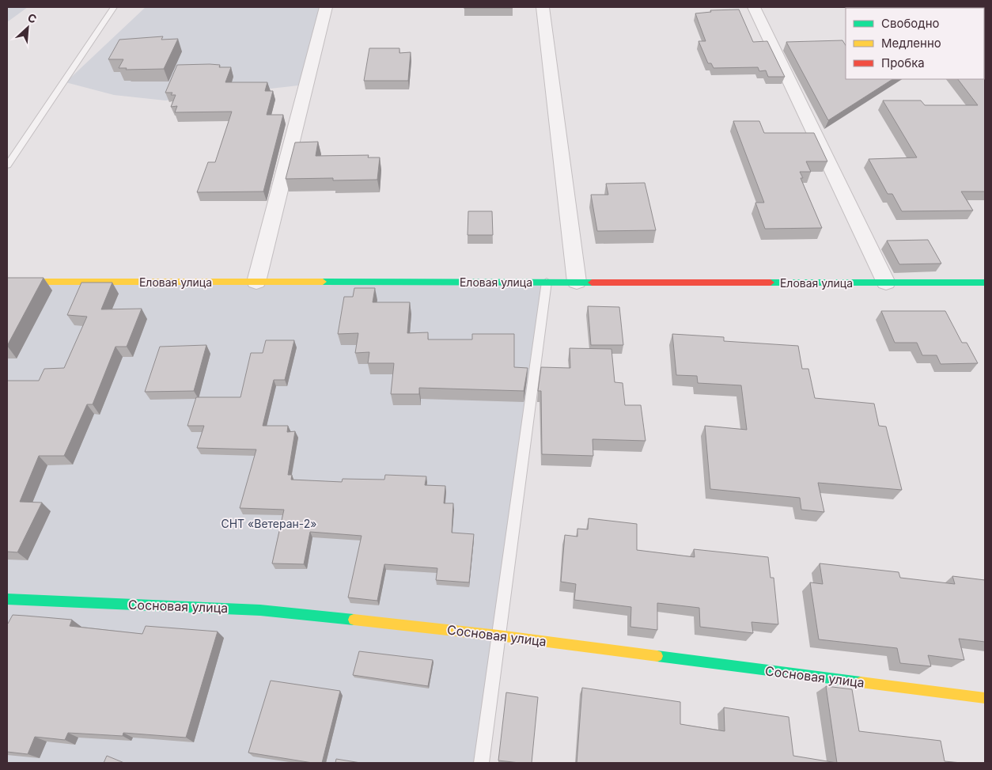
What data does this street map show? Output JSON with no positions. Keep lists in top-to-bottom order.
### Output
{
  "streets": {
    "street": ["Еловая улица", "Сосновая улица"]
  },
  "parks": ["СНТ «Ветеран-2»"],
  "legend": ["Свободно", "Медленно", "Пробка"],
  "north": "top right"
}
